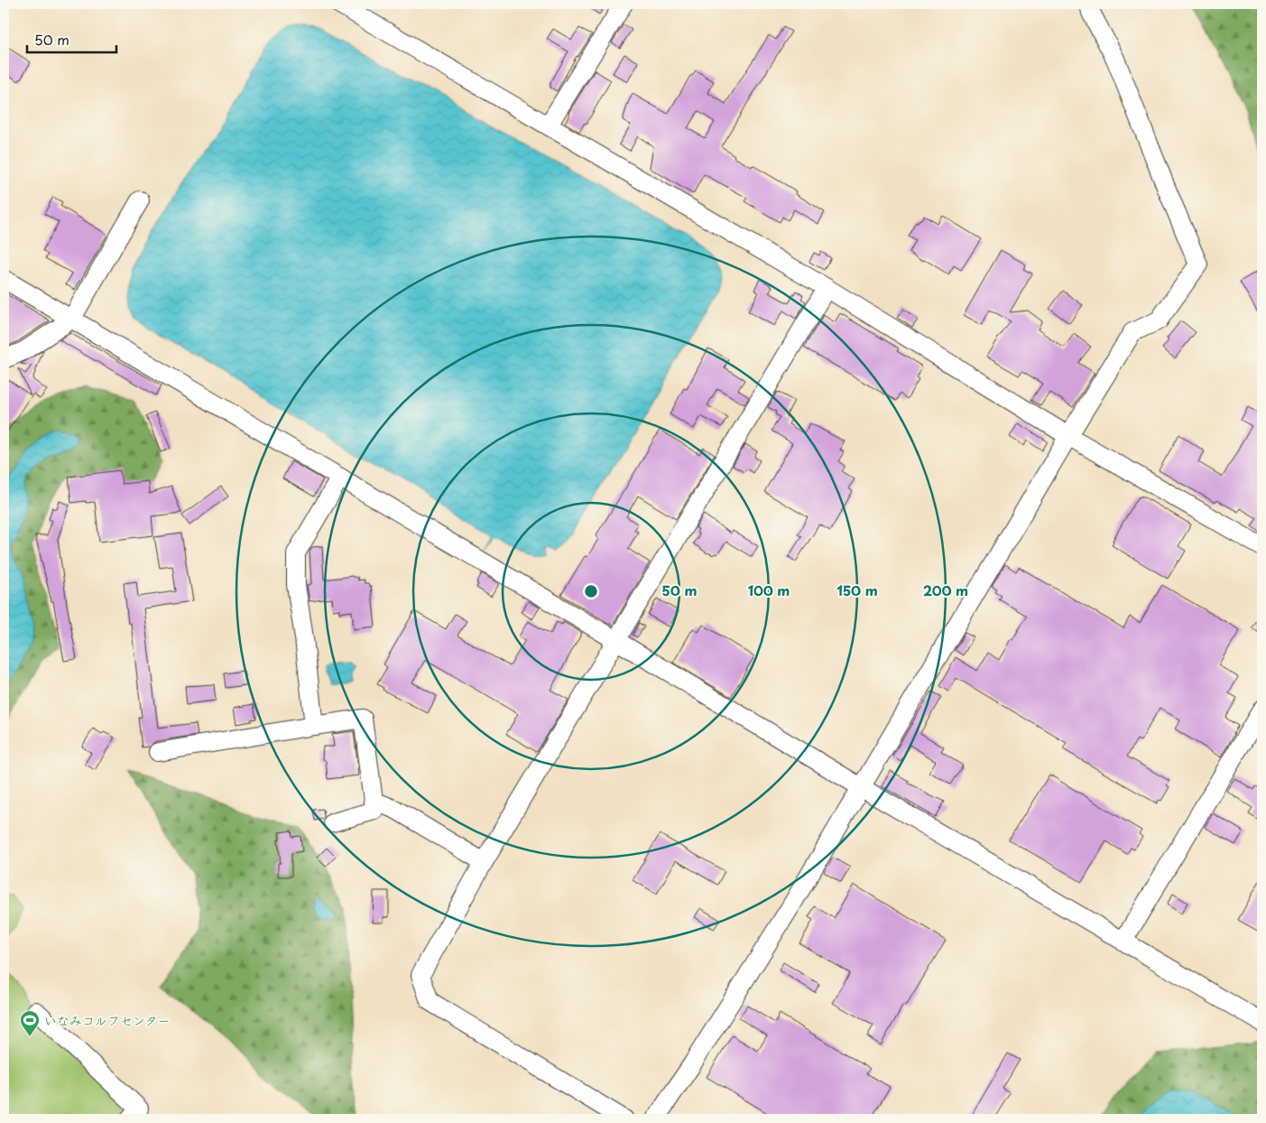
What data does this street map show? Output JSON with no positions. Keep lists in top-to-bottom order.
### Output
{
  "places": {
    "sports": ["いなみコルフセンター"]
  },
  "scale_bar": "50 m",
  "rings": [
    "50 m",
    "100 m",
    "150 m",
    "200 m"
  ]
}
